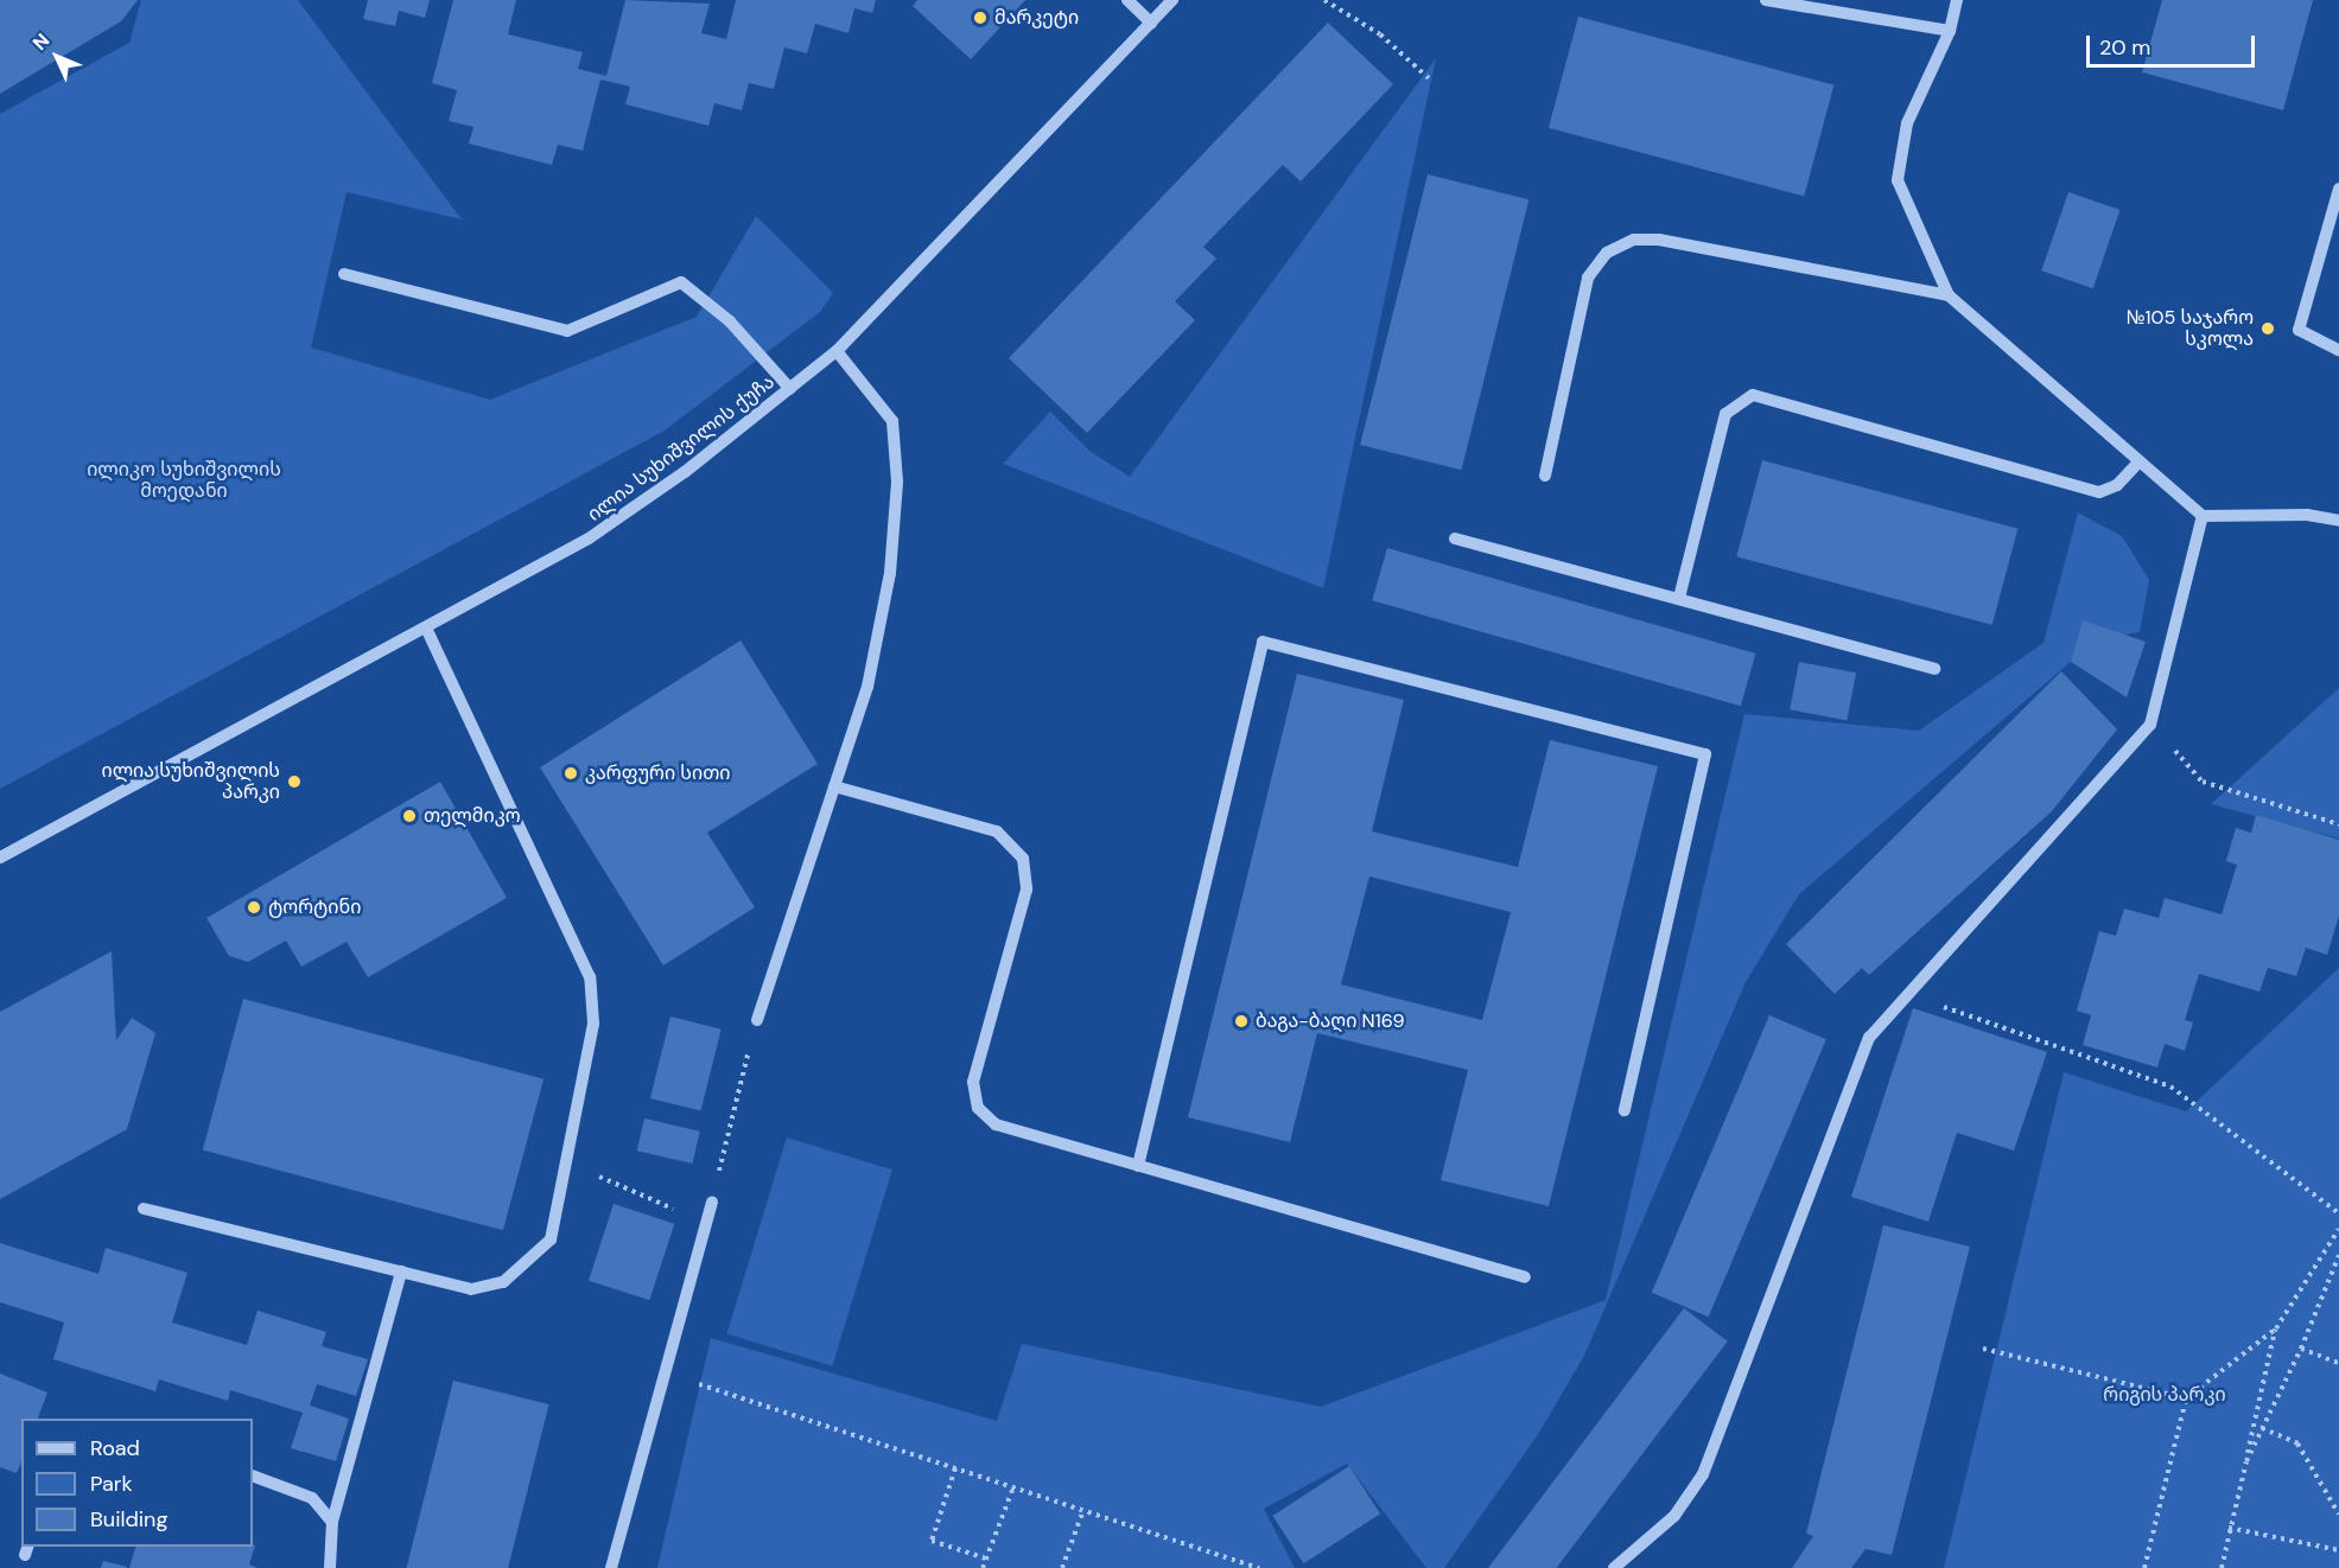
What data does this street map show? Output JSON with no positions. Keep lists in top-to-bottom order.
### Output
{
  "streets": {
    "street": ["ილია სუხიშვილის ქუჩა"]
  },
  "parks": ["ილიკო სუხიშვილის მოედანი", "რიგის პარკი"],
  "places": [
    "მარკეტი",
    "№105 საჯარო სკოლა",
    "კარფური სითი",
    "ილია სუხიშვილის პარკი",
    "თელმიკო",
    "ტორტინი",
    "ბაგა-ბაღი N169"
  ],
  "legend": ["Road", "Park", "Building"],
  "scale_bar": "20 m",
  "north": "top left"
}
